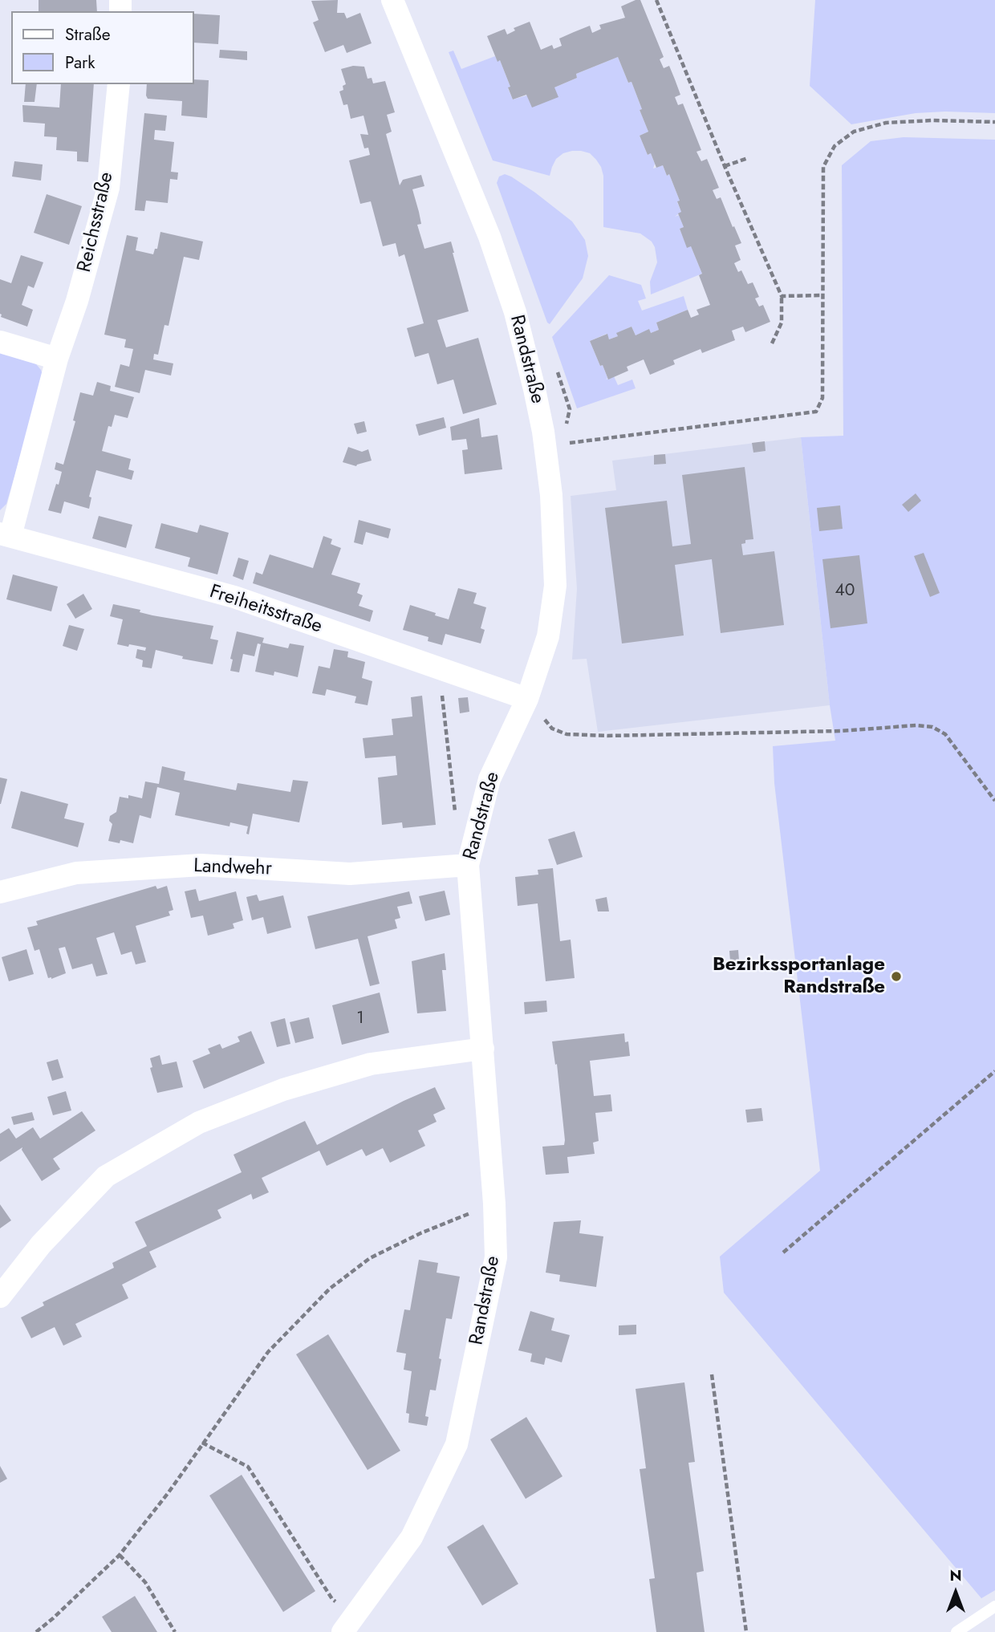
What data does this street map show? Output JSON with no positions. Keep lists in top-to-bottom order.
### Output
{
  "streets": {
    "street": [
      "Reichsstraße",
      "Randstraße",
      "Freiheitsstraße",
      "Landwehr"
    ]
  },
  "crossings": [
    ["Reichsstraße", "Freiheitsstraße"],
    ["Randstraße", "Freiheitsstraße"],
    ["Randstraße", "Landwehr"]
  ],
  "places": ["Bezirkssportanlage Randstraße"],
  "house_numbers": ["40", "1"],
  "legend": ["Straße", "Park"],
  "north": "top"
}
